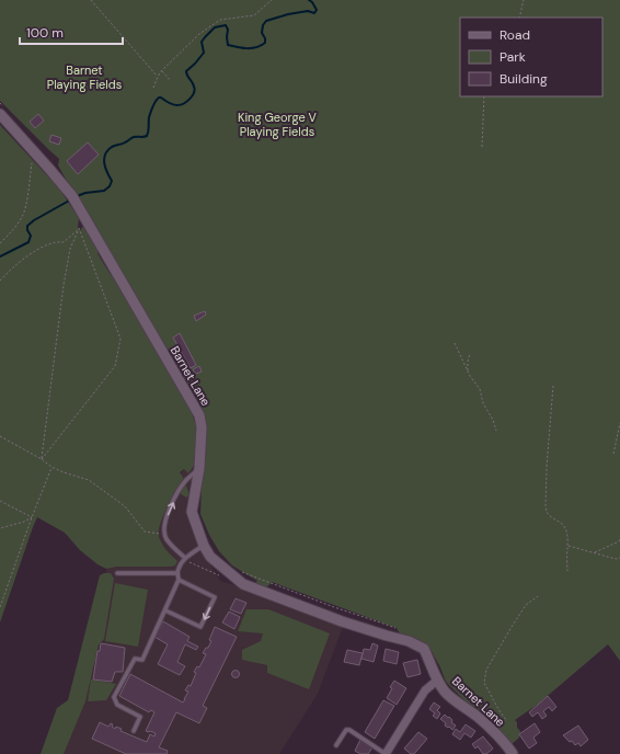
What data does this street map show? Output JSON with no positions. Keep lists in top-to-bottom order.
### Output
{
  "streets": {
    "street": ["Barnet Lane"]
  },
  "parks": ["Barnet Playing Fields", "King George V Playing Fields"],
  "legend": ["Road", "Park", "Building"],
  "scale_bar": "100 m"
}
